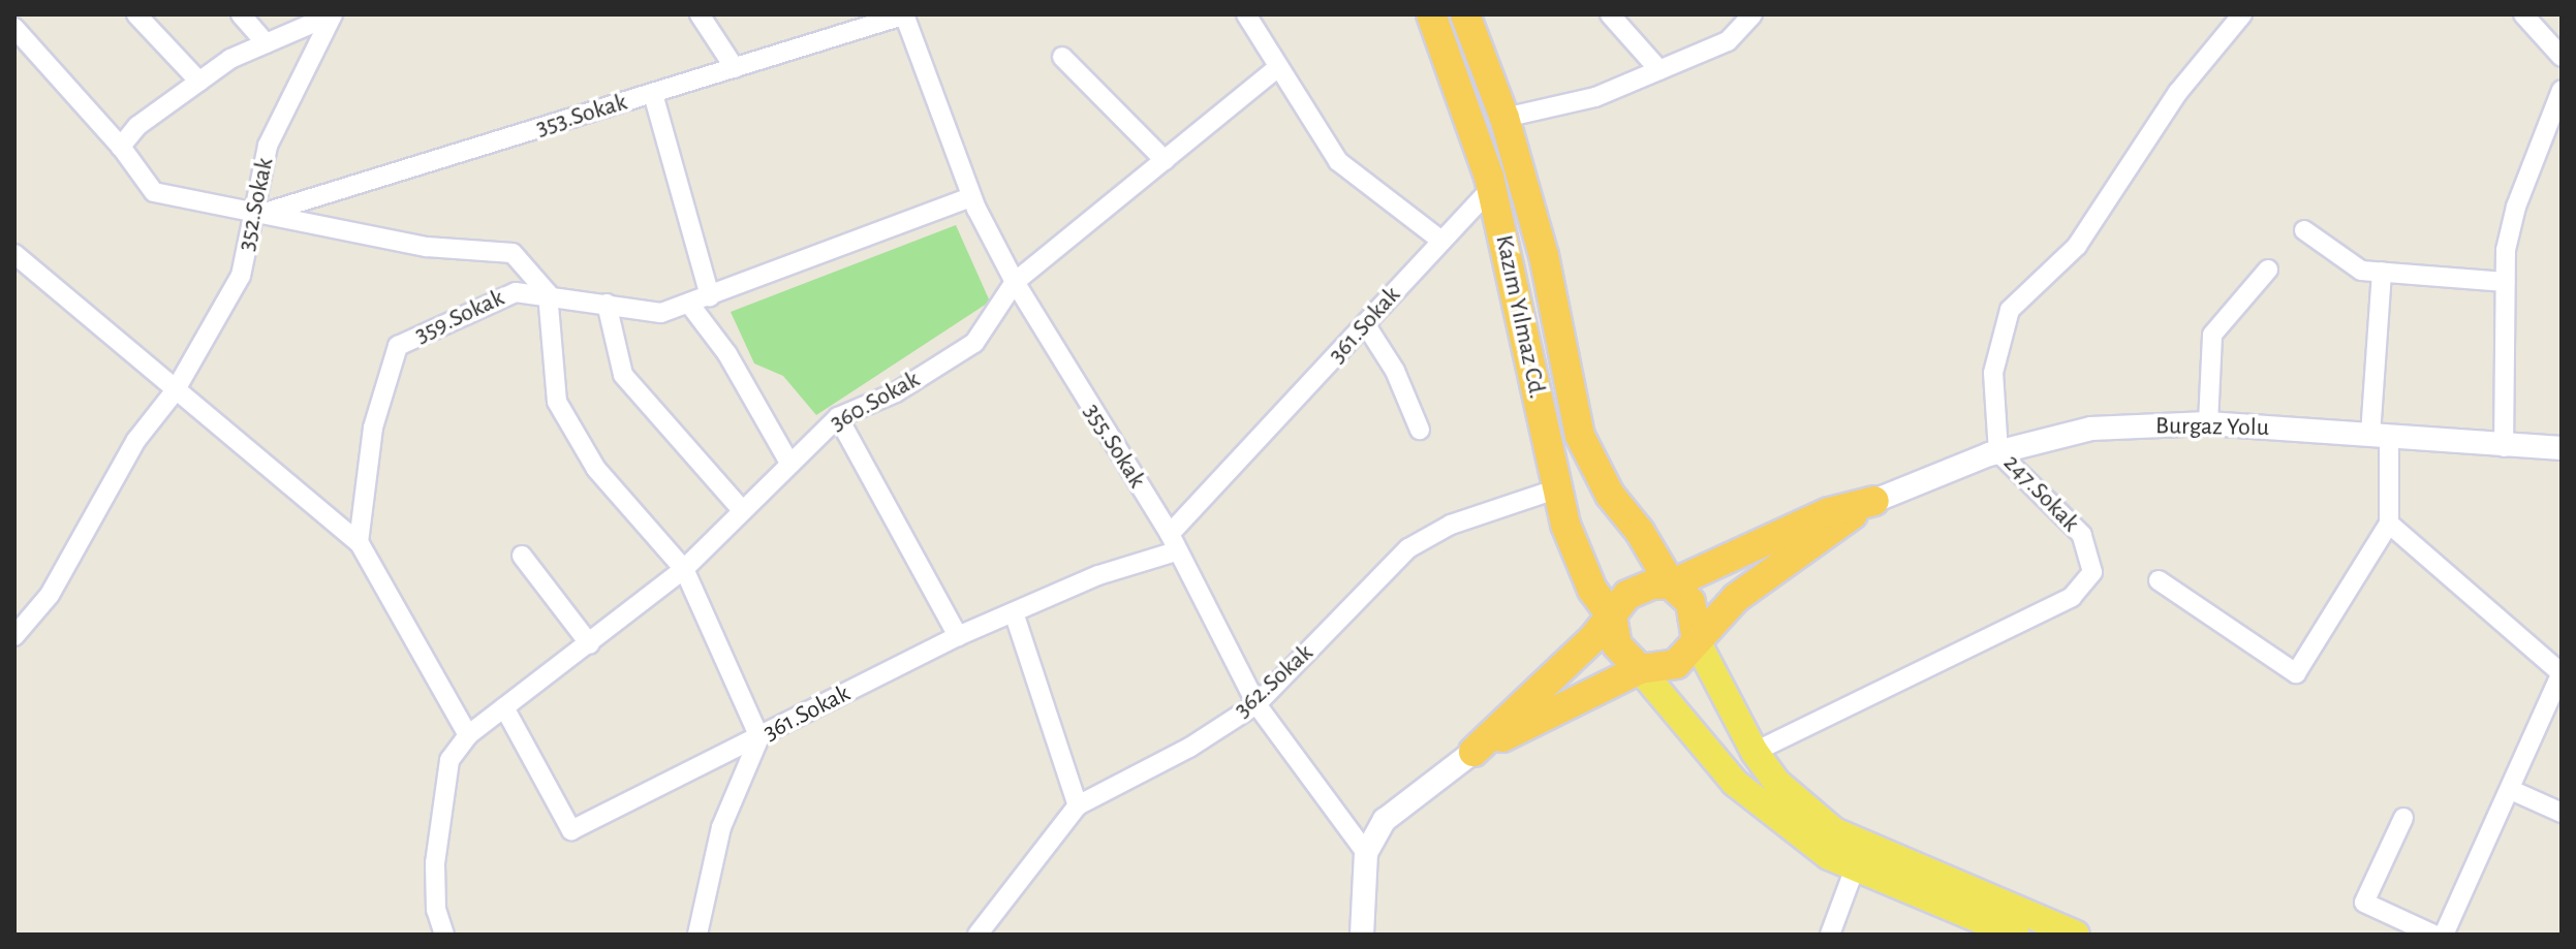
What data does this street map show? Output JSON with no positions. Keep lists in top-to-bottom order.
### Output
{
  "streets": {
    "highway": ["Kazım Yılmaz Cd."],
    "street": [
      "353.Sokak",
      "352.Sokak",
      "359.Sokak",
      "361.Sokak",
      "360.Sokak",
      "Burgaz Yolu",
      "355.Sokak",
      "247.Sokak",
      "362.Sokak"
    ]
  },
  "crossings": [
    ["353.Sokak", "352.Sokak"],
    ["353.Sokak", "355.Sokak"],
    ["359.Sokak", "355.Sokak"],
    ["Kazım Yılmaz Cd.", "361.Sokak"],
    ["Kazım Yılmaz Cd.", "362.Sokak"],
    ["361.Sokak", "360.Sokak"],
    ["361.Sokak", "355.Sokak"],
    ["360.Sokak", "355.Sokak"],
    ["Burgaz Yolu", "247.Sokak"],
    ["355.Sokak", "362.Sokak"]
  ]
}
